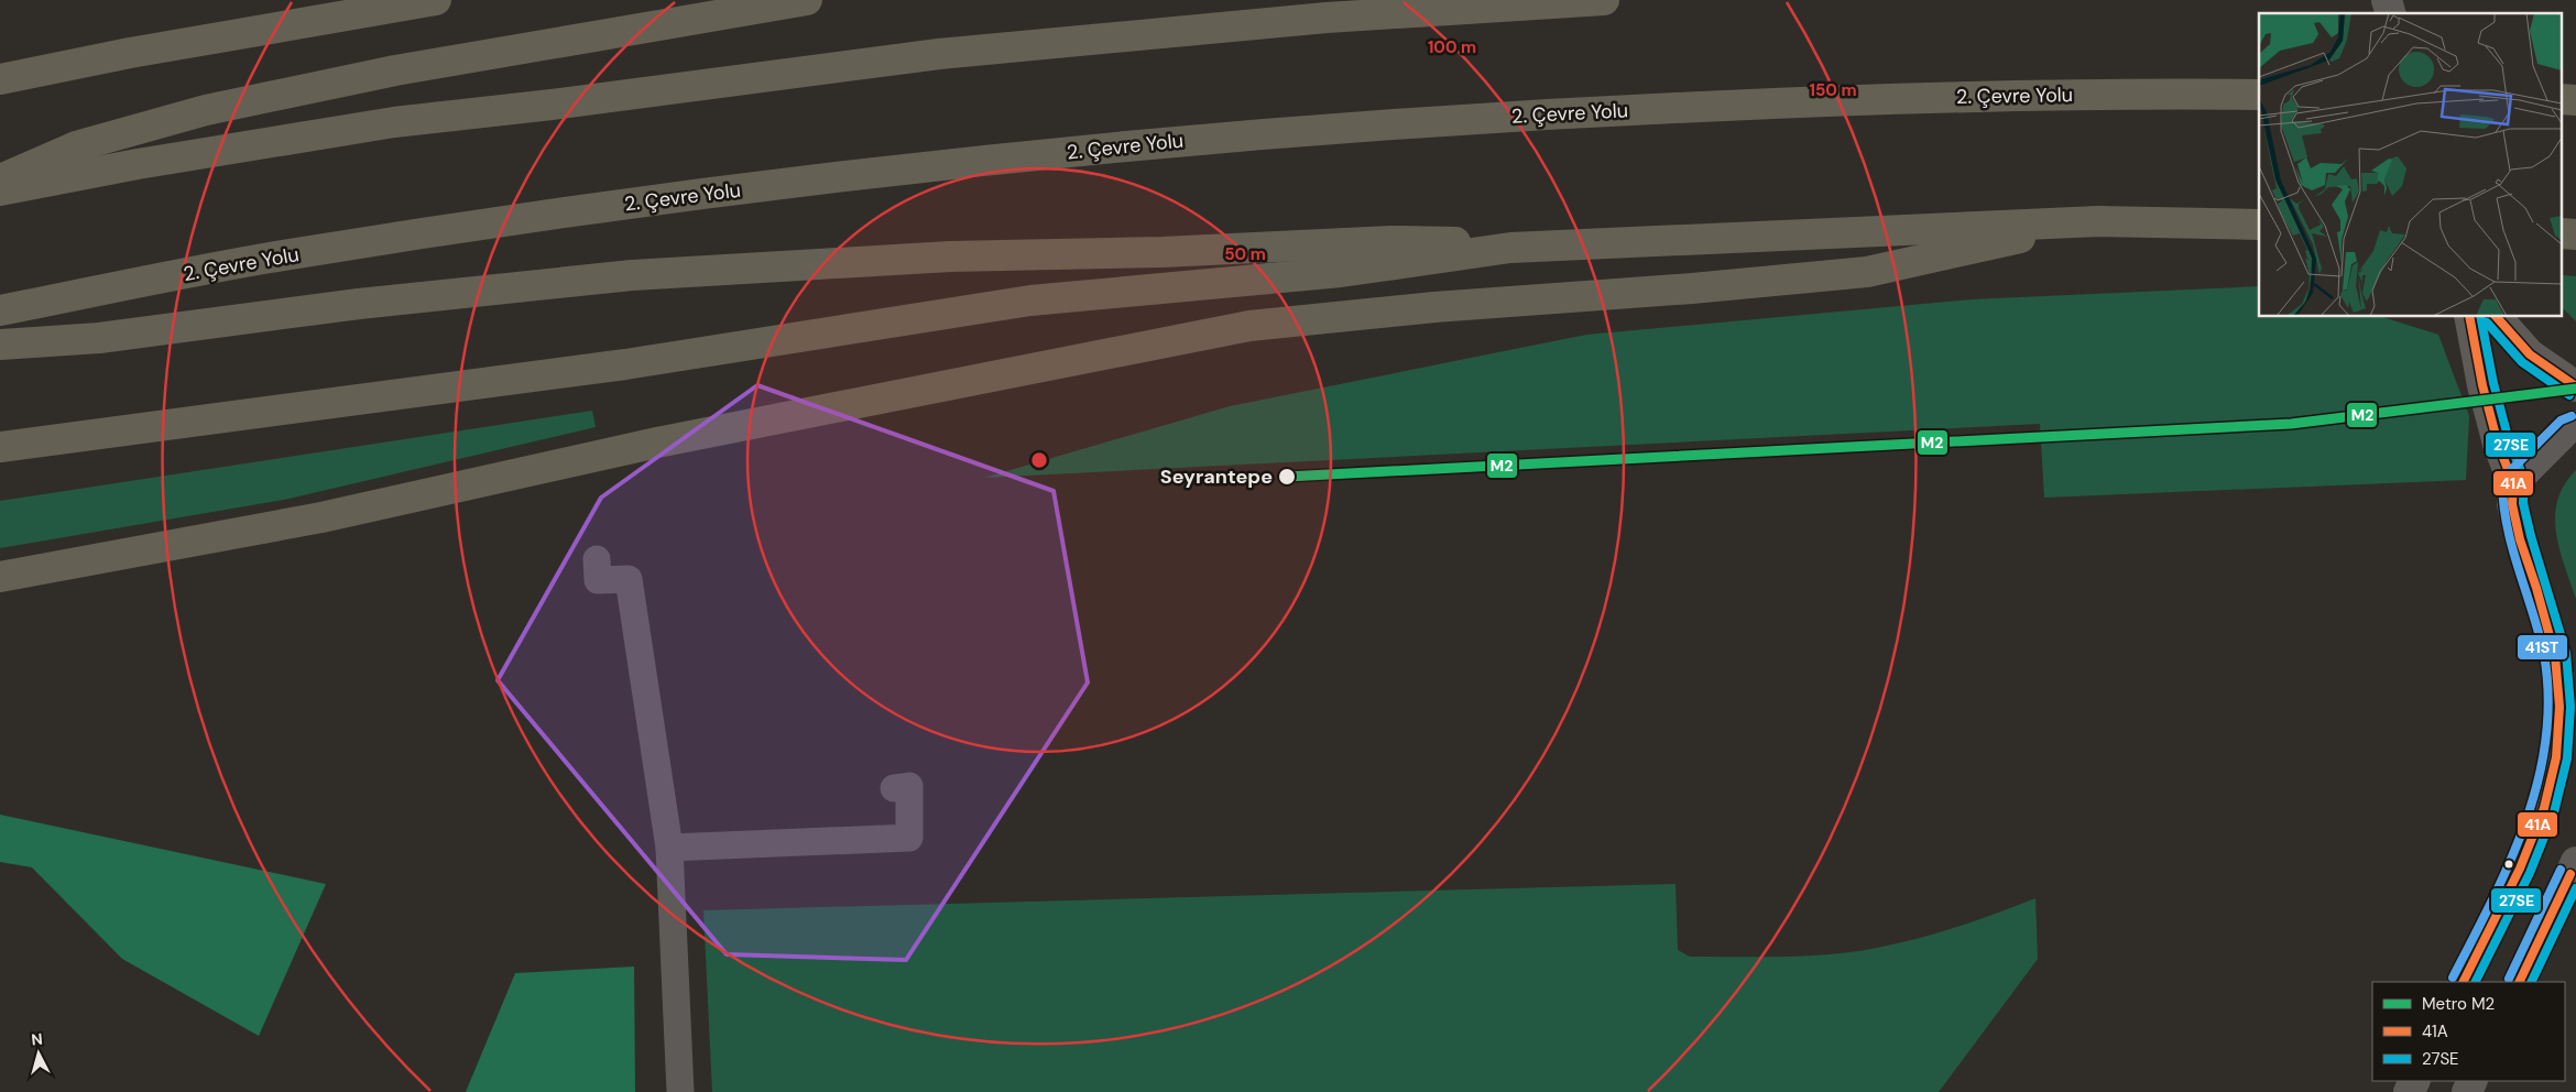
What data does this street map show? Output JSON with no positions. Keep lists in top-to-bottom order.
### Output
{
  "streets": {
    "highway": ["2. Çevre Yolu"]
  },
  "places": ["Seyrantepe"],
  "lines": [
    "transit line 41A",
    "transit line 27SE",
    "metro line M2",
    "transit line 41ST"
  ],
  "legend": ["Metro M2", "41A", "27SE"],
  "north": "top",
  "rings": ["100 m", "150 m", "50 m"]
}
